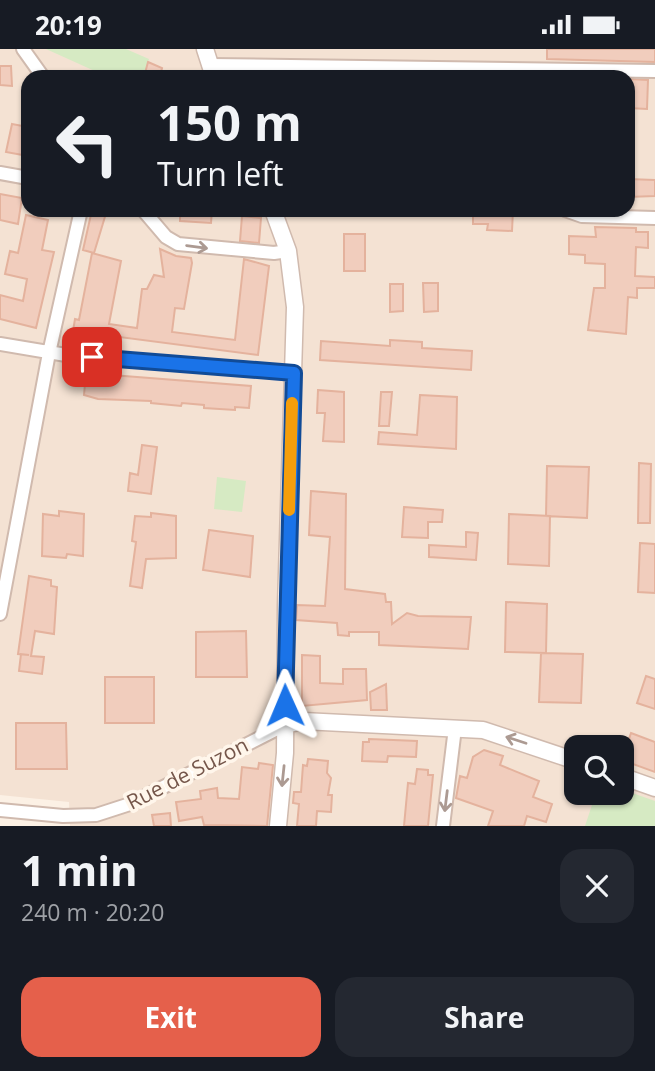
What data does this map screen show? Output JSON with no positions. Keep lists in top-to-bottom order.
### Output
{
  "streets": {
    "street": ["Rue de Suzon"]
  },
  "page": {
    "status": "20:19",
    "turn": ["150 m", "Turn left"],
    "heading": ["1 min", "240 m · 20:20"],
    "buttons": ["Exit", "Share"]
  }
}
